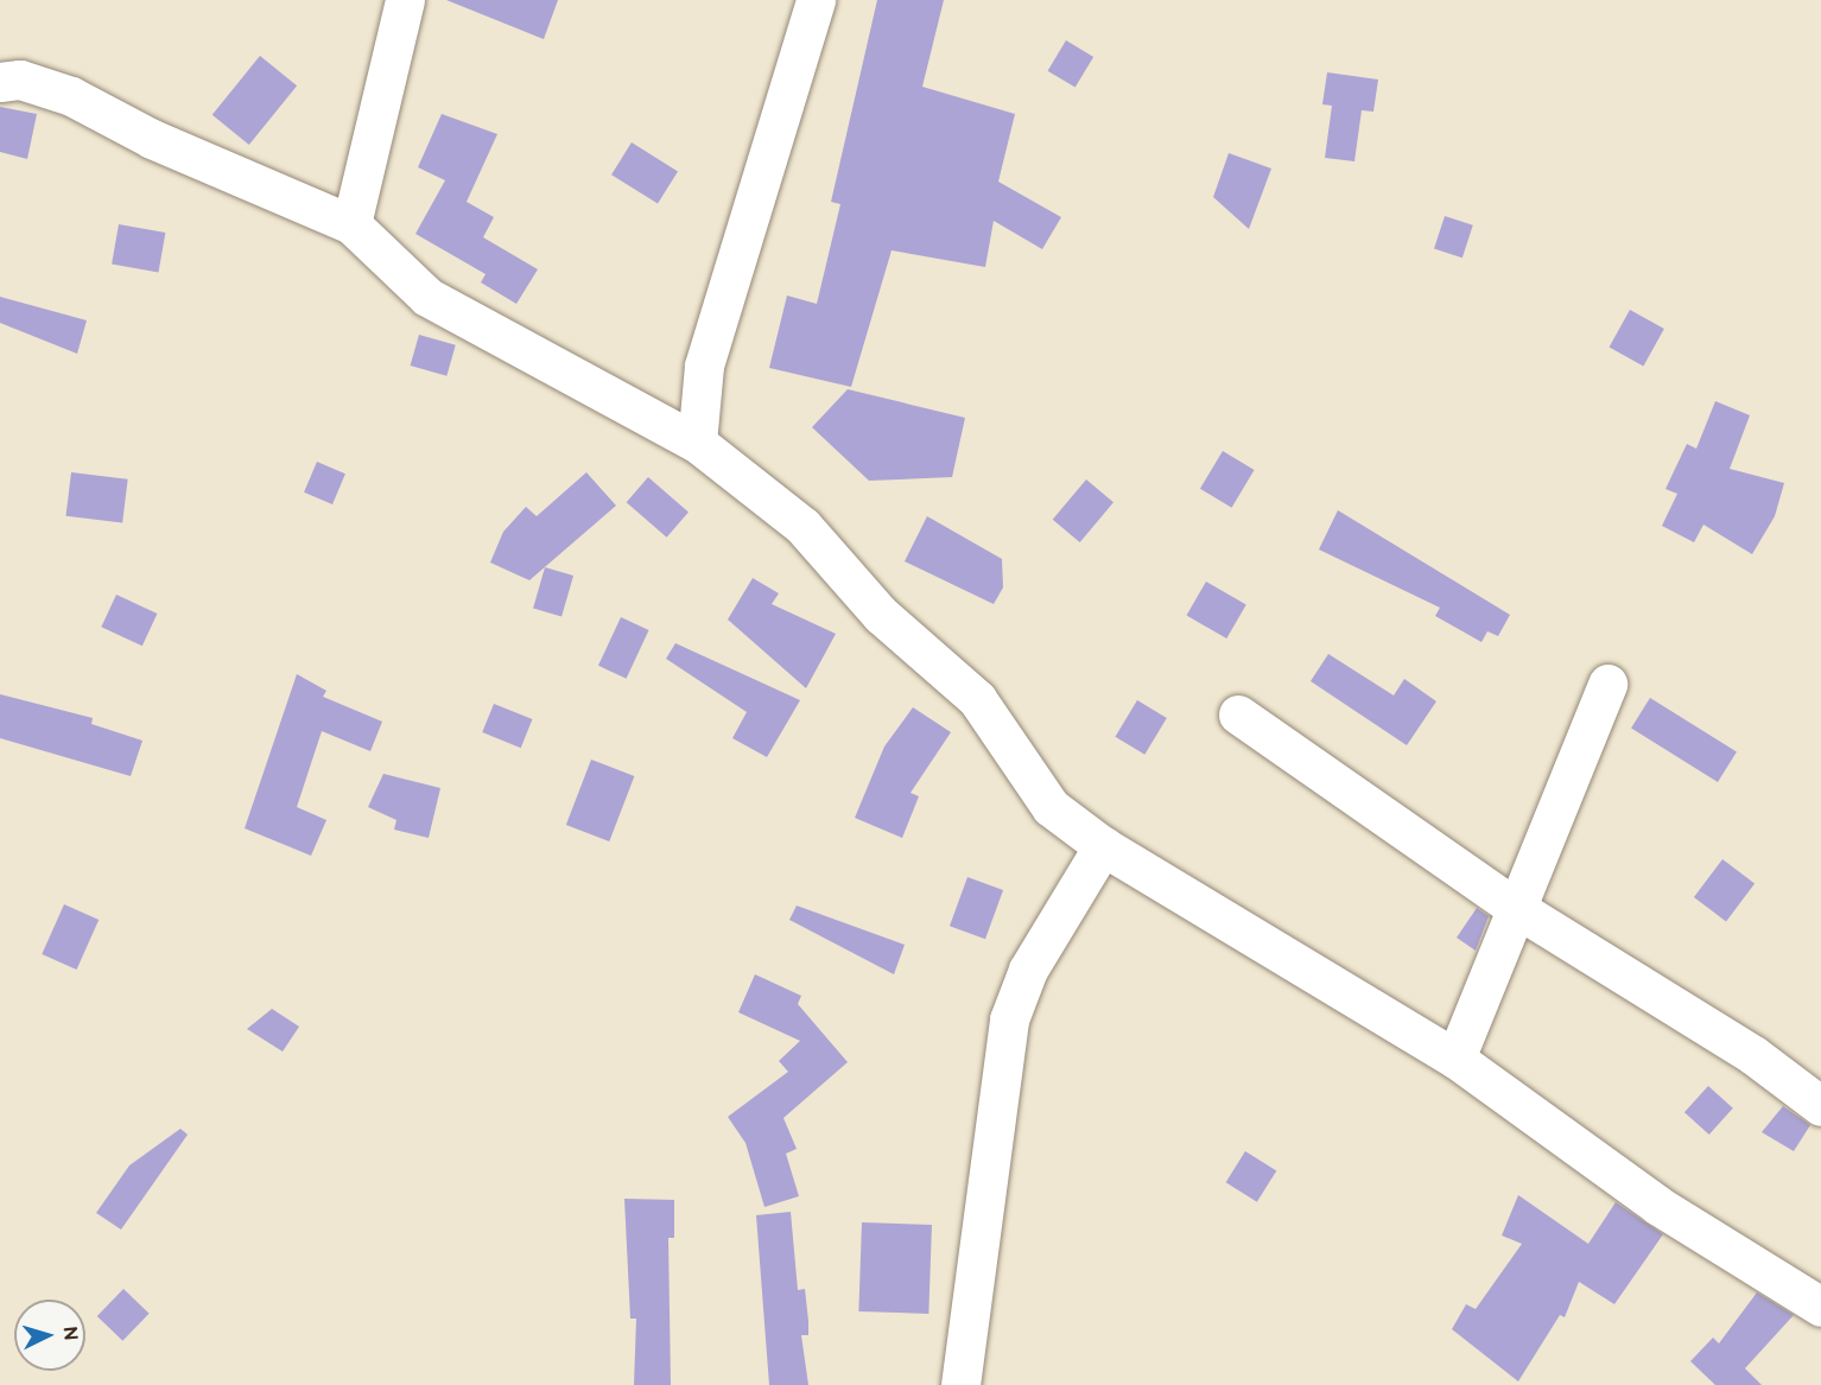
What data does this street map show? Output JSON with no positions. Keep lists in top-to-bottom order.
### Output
{
  "north": "right"
}
